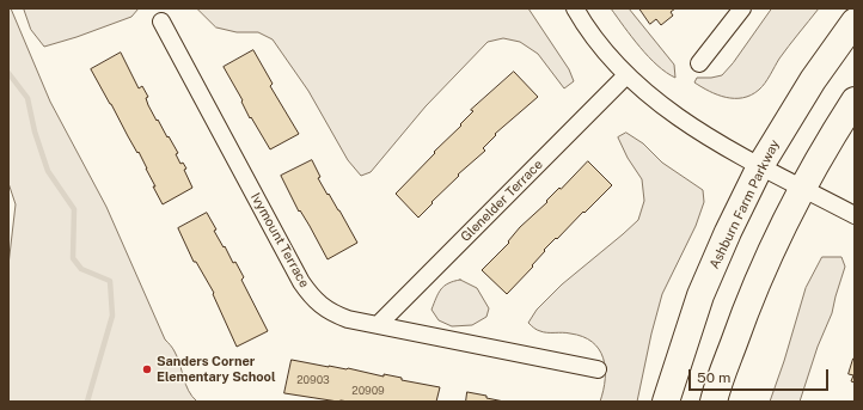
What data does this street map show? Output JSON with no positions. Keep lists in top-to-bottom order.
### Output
{
  "streets": {
    "main road": ["Ashburn Farm Parkway"],
    "street": ["Glenelder Terrace", "Ivymount Terrace"]
  },
  "crossings": [
    ["Glenelder Terrace", "Ivymount Terrace"]
  ],
  "places": ["Sanders Corner Elementary School"],
  "house_numbers": ["20903", "20909"],
  "scale_bar": "50 m"
}
